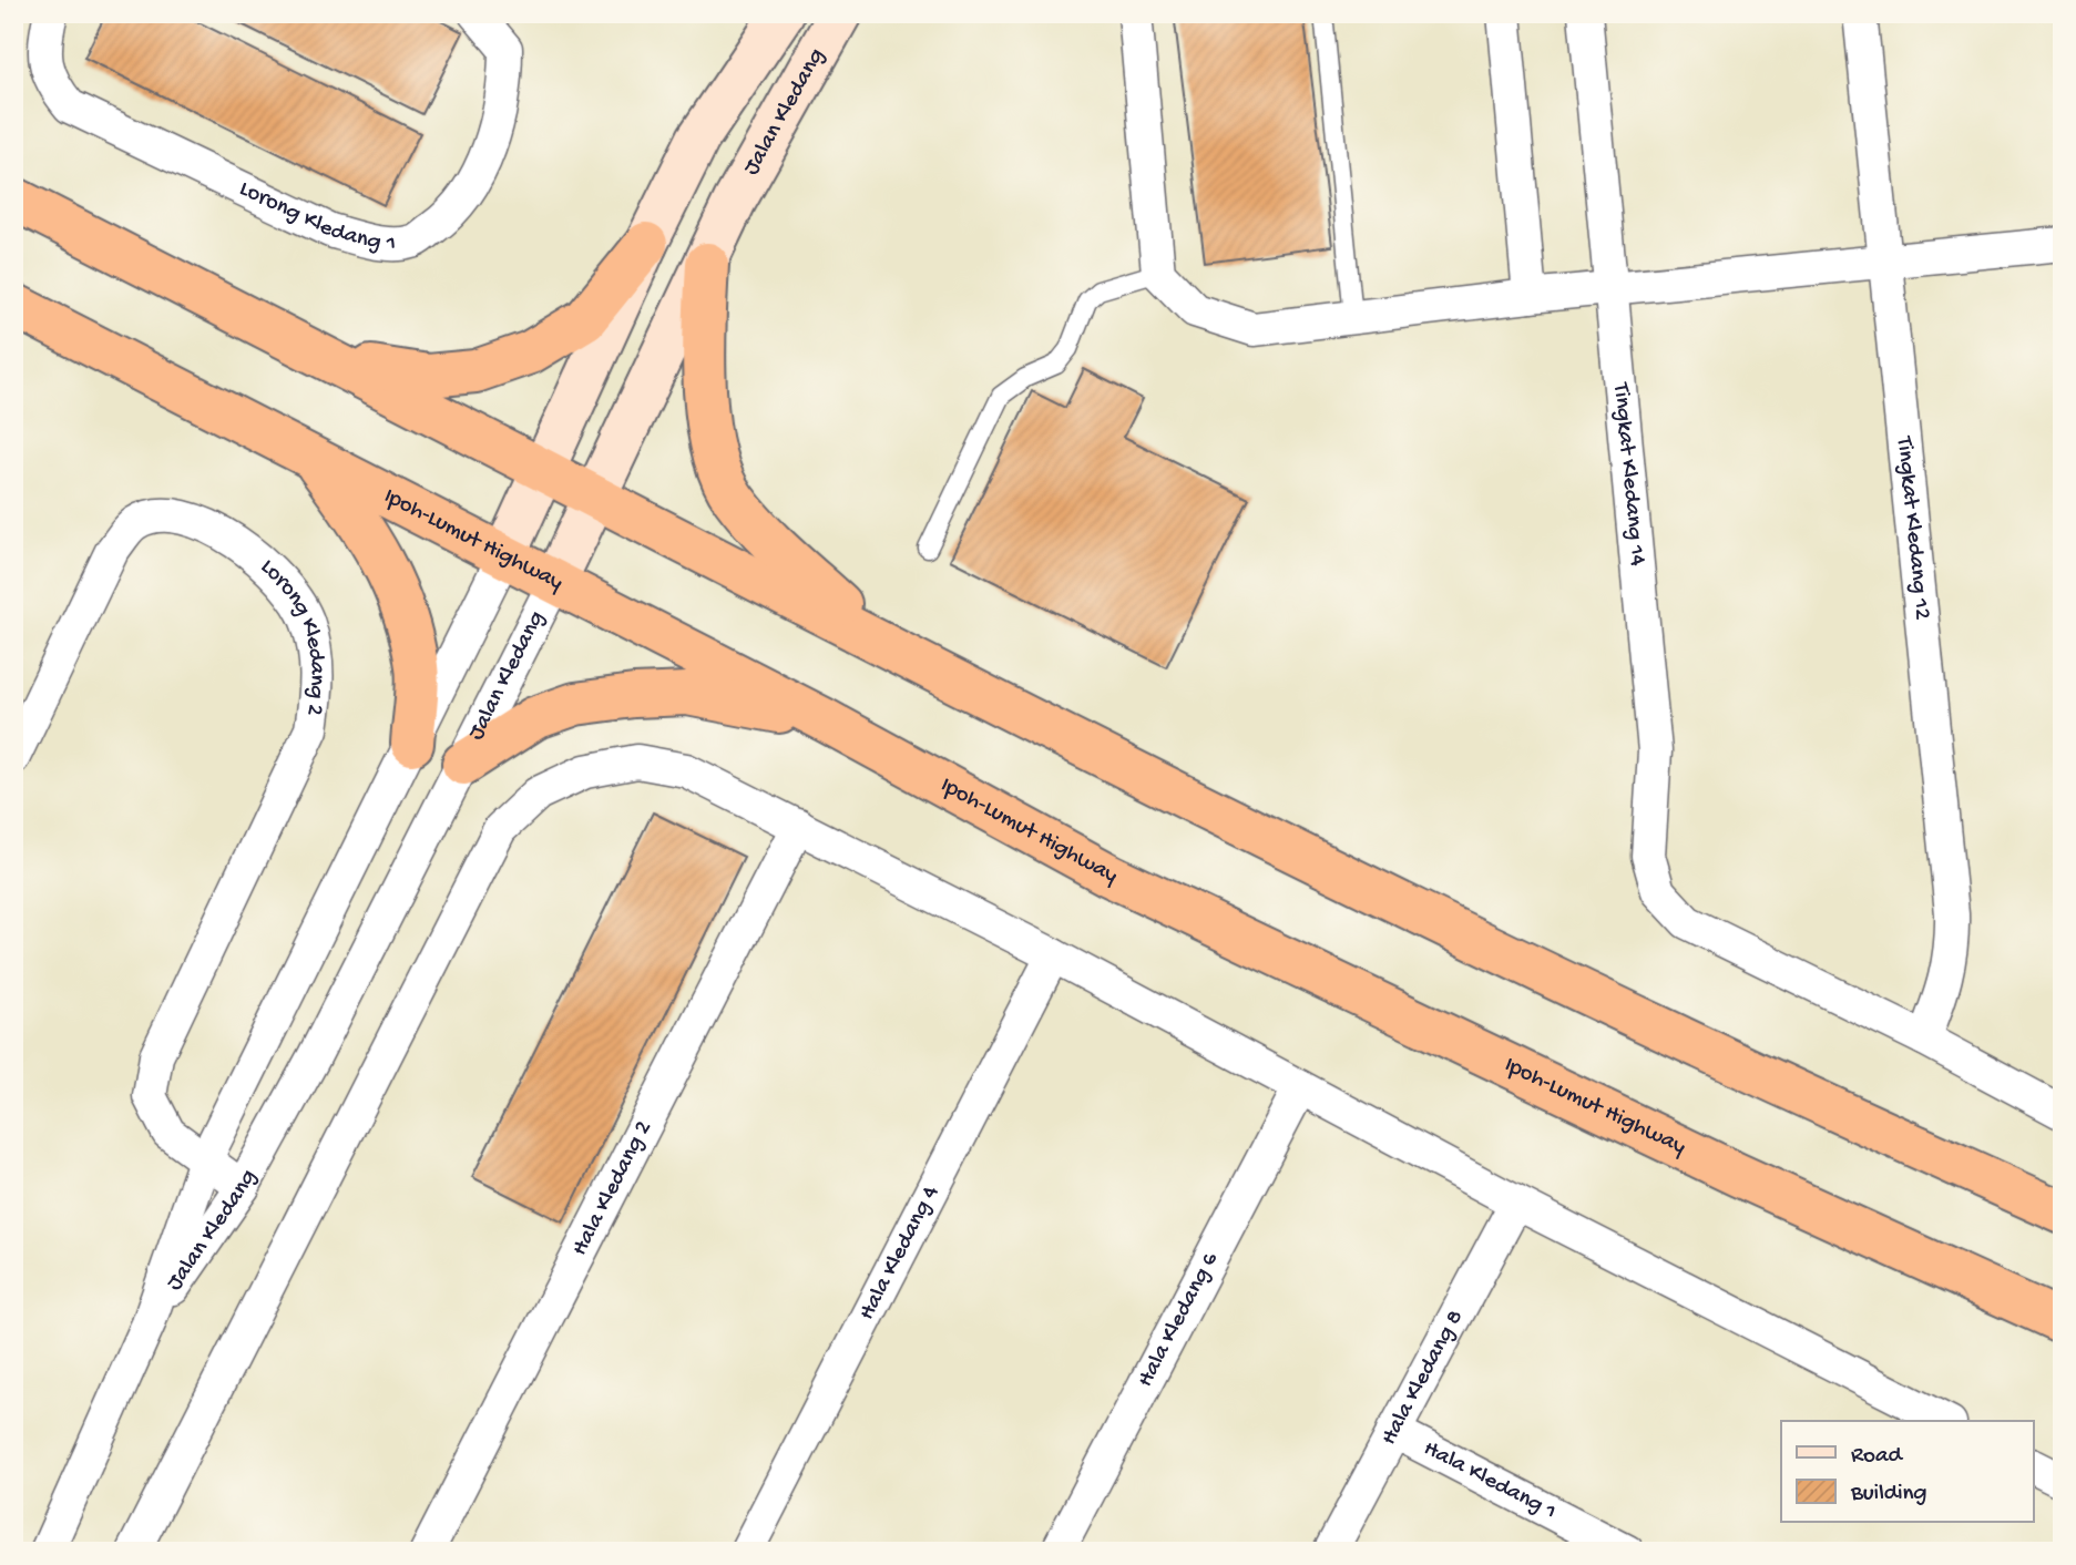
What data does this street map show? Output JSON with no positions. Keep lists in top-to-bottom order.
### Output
{
  "streets": {
    "highway": ["Ipoh-Lumut Highway"],
    "main road": ["Jalan Kledang"],
    "street": [
      "Lorong Kledang 1",
      "Tingkat Kledang 14",
      "Tingkat Kledang 12",
      "Lorong Kledang 2",
      "Hala Kledang 2",
      "Hala Kledang 4",
      "Hala Kledang 6",
      "Hala Kledang 8",
      "Hala Kledang 1"
    ]
  },
  "crossings": [
    ["Jalan Kledang", "Ipoh-Lumut Highway"],
    ["Jalan Kledang", "Lorong Kledang 2"],
    ["Tingkat Kledang 14", "Tingkat Kledang 12"],
    ["Hala Kledang 8", "Hala Kledang 1"]
  ],
  "legend": ["Road", "Building"]
}
